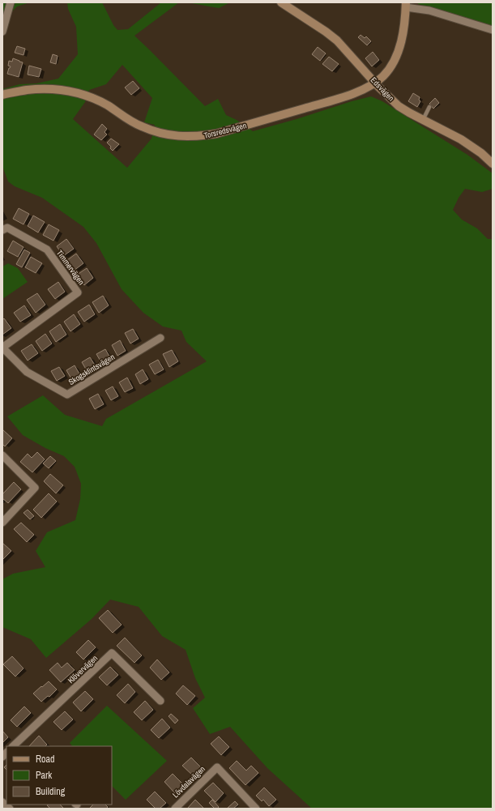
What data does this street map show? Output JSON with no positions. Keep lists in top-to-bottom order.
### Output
{
  "streets": {
    "street": [
      "Edsvägen",
      "Torsredsvägen",
      "Timmervägen",
      "Skogsklintsvägen",
      "Klövervägen",
      "Lövdalavägen"
    ]
  },
  "crossings": [
    ["Edsvägen", "Torsredsvägen"],
    ["Timmervägen", "Skogsklintsvägen"]
  ],
  "legend": ["Road", "Park", "Building"]
}
